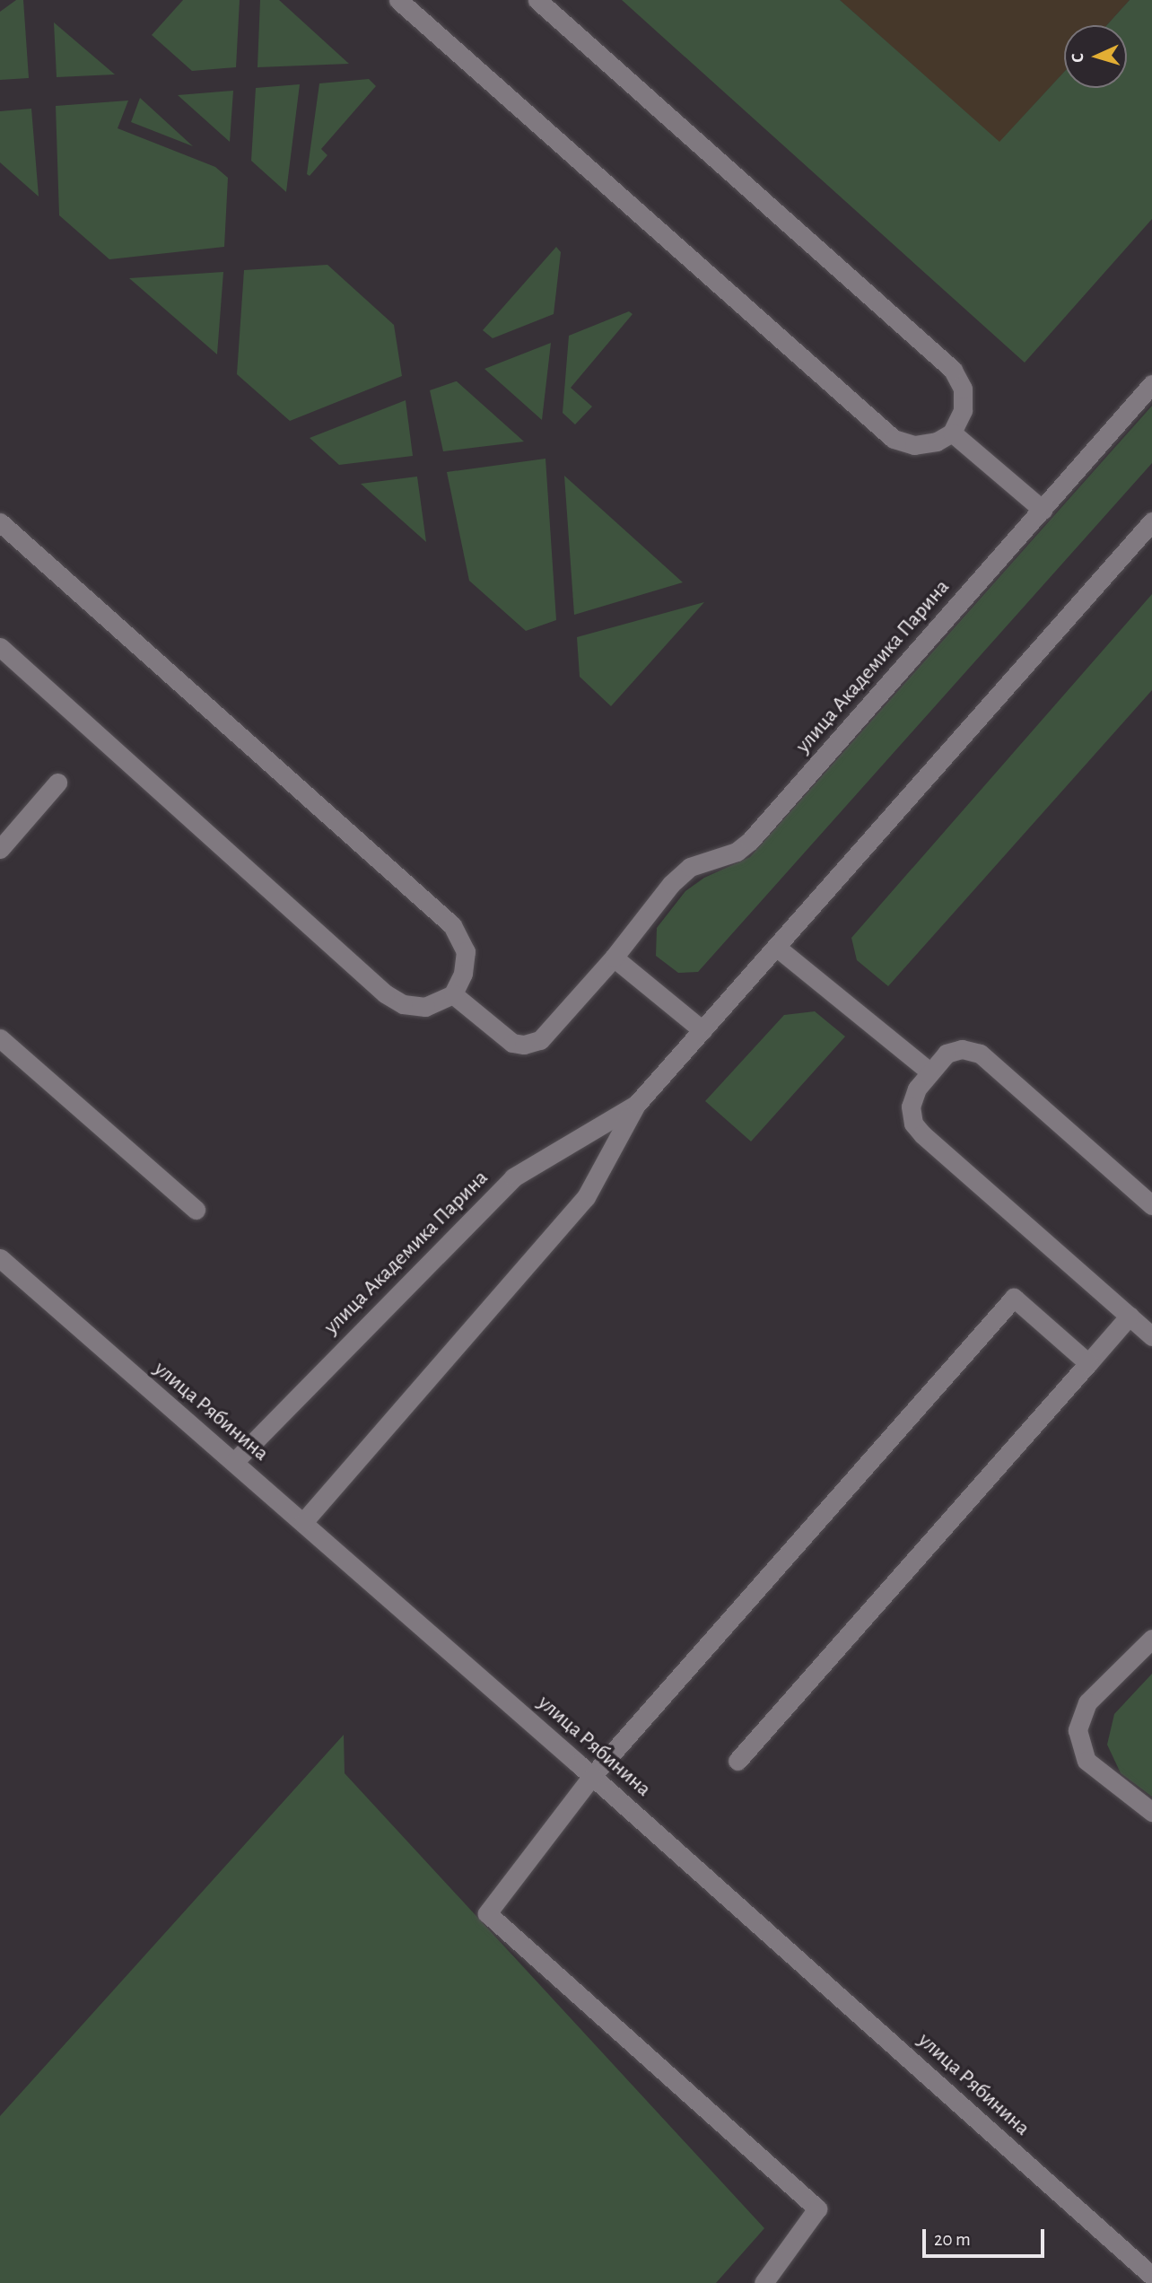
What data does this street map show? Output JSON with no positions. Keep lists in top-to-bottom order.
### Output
{
  "streets": {
    "street": ["улица Академика Парина", "улица Рябинина"]
  },
  "crossings": [
    ["улица Академика Парина", "улица Рябинина"]
  ],
  "scale_bar": "20 m",
  "north": "left"
}
